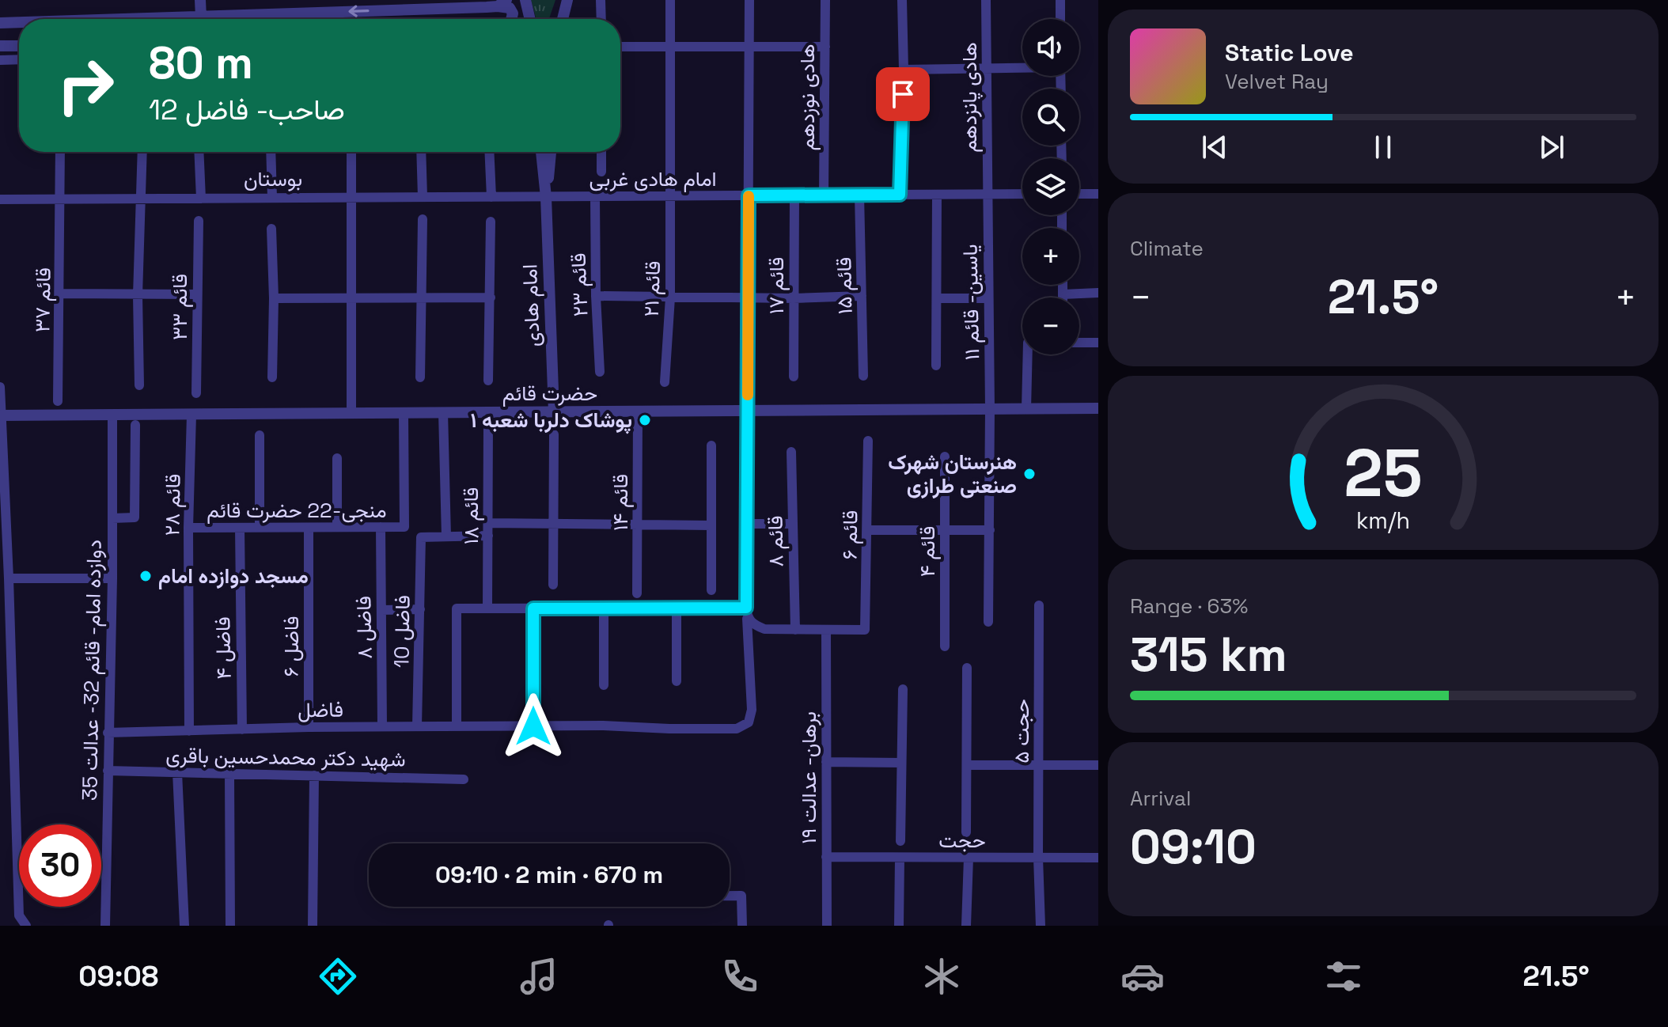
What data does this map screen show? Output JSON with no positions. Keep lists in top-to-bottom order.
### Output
{
  "streets": {
    "street": [
      "هادی نوزدهم",
      "هادی پانزدهم",
      "بوستان",
      "امام هادی غربی",
      "قائم ۲۳",
      "قائم ۱۷",
      "قائم ۱۵",
      "قائم ۲۱",
      "قائم ۳۷",
      "یاسین- قائم ۱۱",
      "امام هادی",
      "قائم ۳۳",
      "حضرت قائم",
      "قائم ۱۴",
      "قائم ۲۸",
      "منجی-22 حضرت قائم",
      "قائم ۱۸",
      "قائم ۶",
      "قائم ۸",
      "قائم ۴",
      "فاضل ۸",
      "فاضل 10",
      "فاضل ۶",
      "فاضل ۴",
      "دوازده امام- قائم 32- عدالت 35",
      "فاضل",
      "حجت ۵",
      "شهید دکتر محمدحسین باقری",
      "برهان- عدالت ۱۹",
      "حجت"
    ]
  },
  "crossings": [
    ["هادی نوزدهم", "امام هادی غربی"],
    ["هادی پانزدهم", "امام هادی غربی"],
    ["هادی پانزدهم", "یاسین- قائم ۱۱"],
    ["بوستان", "امام هادی غربی"],
    ["بوستان", "قائم ۳۷"],
    ["بوستان", "امام هادی"],
    ["امام هادی غربی", "قائم ۲۳"],
    ["امام هادی غربی", "قائم ۱۷"],
    ["امام هادی غربی", "قائم ۱۵"],
    ["امام هادی غربی", "قائم ۲۱"],
    ["امام هادی غربی", "یاسین- قائم ۱۱"],
    ["امام هادی غربی", "امام هادی"],
    ["امام هادی غربی", "فاضل"],
    ["یاسین- قائم ۱۱", "حضرت قائم"],
    ["امام هادی", "حضرت قائم"],
    ["حضرت قائم", "قائم ۱۴"],
    ["حضرت قائم", "قائم ۲۸"],
    ["حضرت قائم", "منجی-22 حضرت قائم"],
    ["حضرت قائم", "دوازده امام- قائم 32- عدالت 35"],
    ["حضرت قائم", "فاضل"],
    ["قائم ۲۸", "منجی-22 حضرت قائم"],
    ["قائم ۲۸", "فاضل"],
    ["منجی-22 حضرت قائم", "فاضل ۸"],
    ["منجی-22 حضرت قائم", "فاضل ۶"],
    ["منجی-22 حضرت قائم", "فاضل ۴"],
    ["قائم ۶", "برهان- عدالت ۱۹"],
    ["فاضل ۸", "فاضل"],
    ["فاضل 10", "فاضل"],
    ["فاضل ۶", "فاضل"],
    ["فاضل ۴", "فاضل"],
    ["دوازده امام- قائم 32- عدالت 35", "فاضل"],
    ["دوازده امام- قائم 32- عدالت 35", "شهید دکتر محمدحسین باقری"],
    ["حجت ۵", "حجت"],
    ["برهان- عدالت ۱۹", "حجت"]
  ],
  "places": ["پوشاک دلربا شعبه ۱", "هنرستان شهرک صنعتی طرازی", "مسجد دوازده امام"],
  "page": {
    "map_buttons": ["+", "−"],
    "turn": ["80 m", "صاحب- فاضل 12"],
    "song": ["Static Love", "Velvet Ray"],
    "tile": [
      "Climate",
      ["Range · 63%", "315 km"],
      ["Arrival", "09:10"]
    ],
    "heat": ["−", "21.5°", "+"],
    "limit": "30",
    "trip": "09:10 · 2 min · 670 m",
    "tabs": ["09:08", "21.5°"],
    "gauge": ["25", "km/h"]
  }
}
